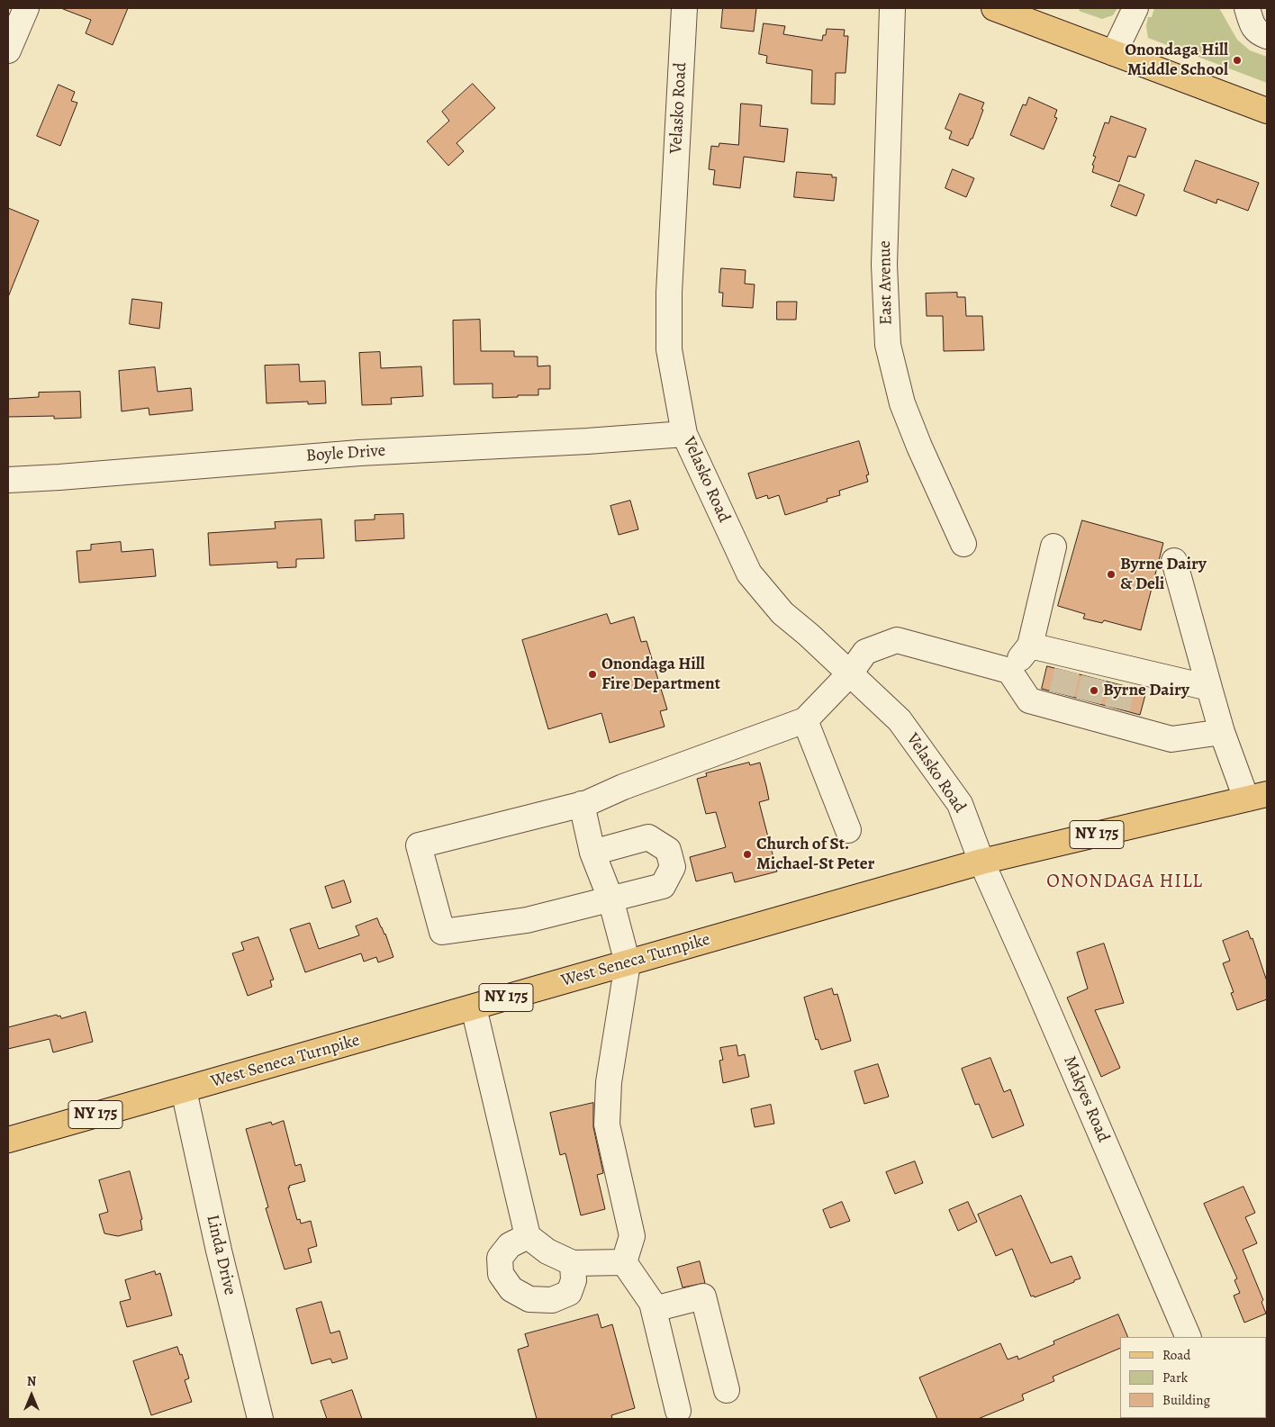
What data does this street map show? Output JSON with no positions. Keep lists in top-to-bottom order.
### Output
{
  "streets": {
    "main road": ["NY 175", "West Seneca Turnpike"],
    "street": [
      "Velasko Road",
      "East Avenue",
      "Boyle Drive",
      "Makyes Road",
      "Linda Drive"
    ]
  },
  "crossings": [
    ["Velasko Road", "Boyle Drive"],
    ["Velasko Road", "West Seneca Turnpike"],
    ["Velasko Road", "Makyes Road"],
    ["West Seneca Turnpike", "Makyes Road"],
    ["West Seneca Turnpike", "Linda Drive"]
  ],
  "districts": ["ONONDAGA HILL"],
  "places": [
    "Onondaga Hill Middle School",
    "Byrne Dairy & Deli",
    "Onondaga Hill Fire Department",
    "Byrne Dairy",
    "Church of St. Michael-St Peter"
  ],
  "legend": ["Road", "Park", "Building"],
  "north": "top"
}
